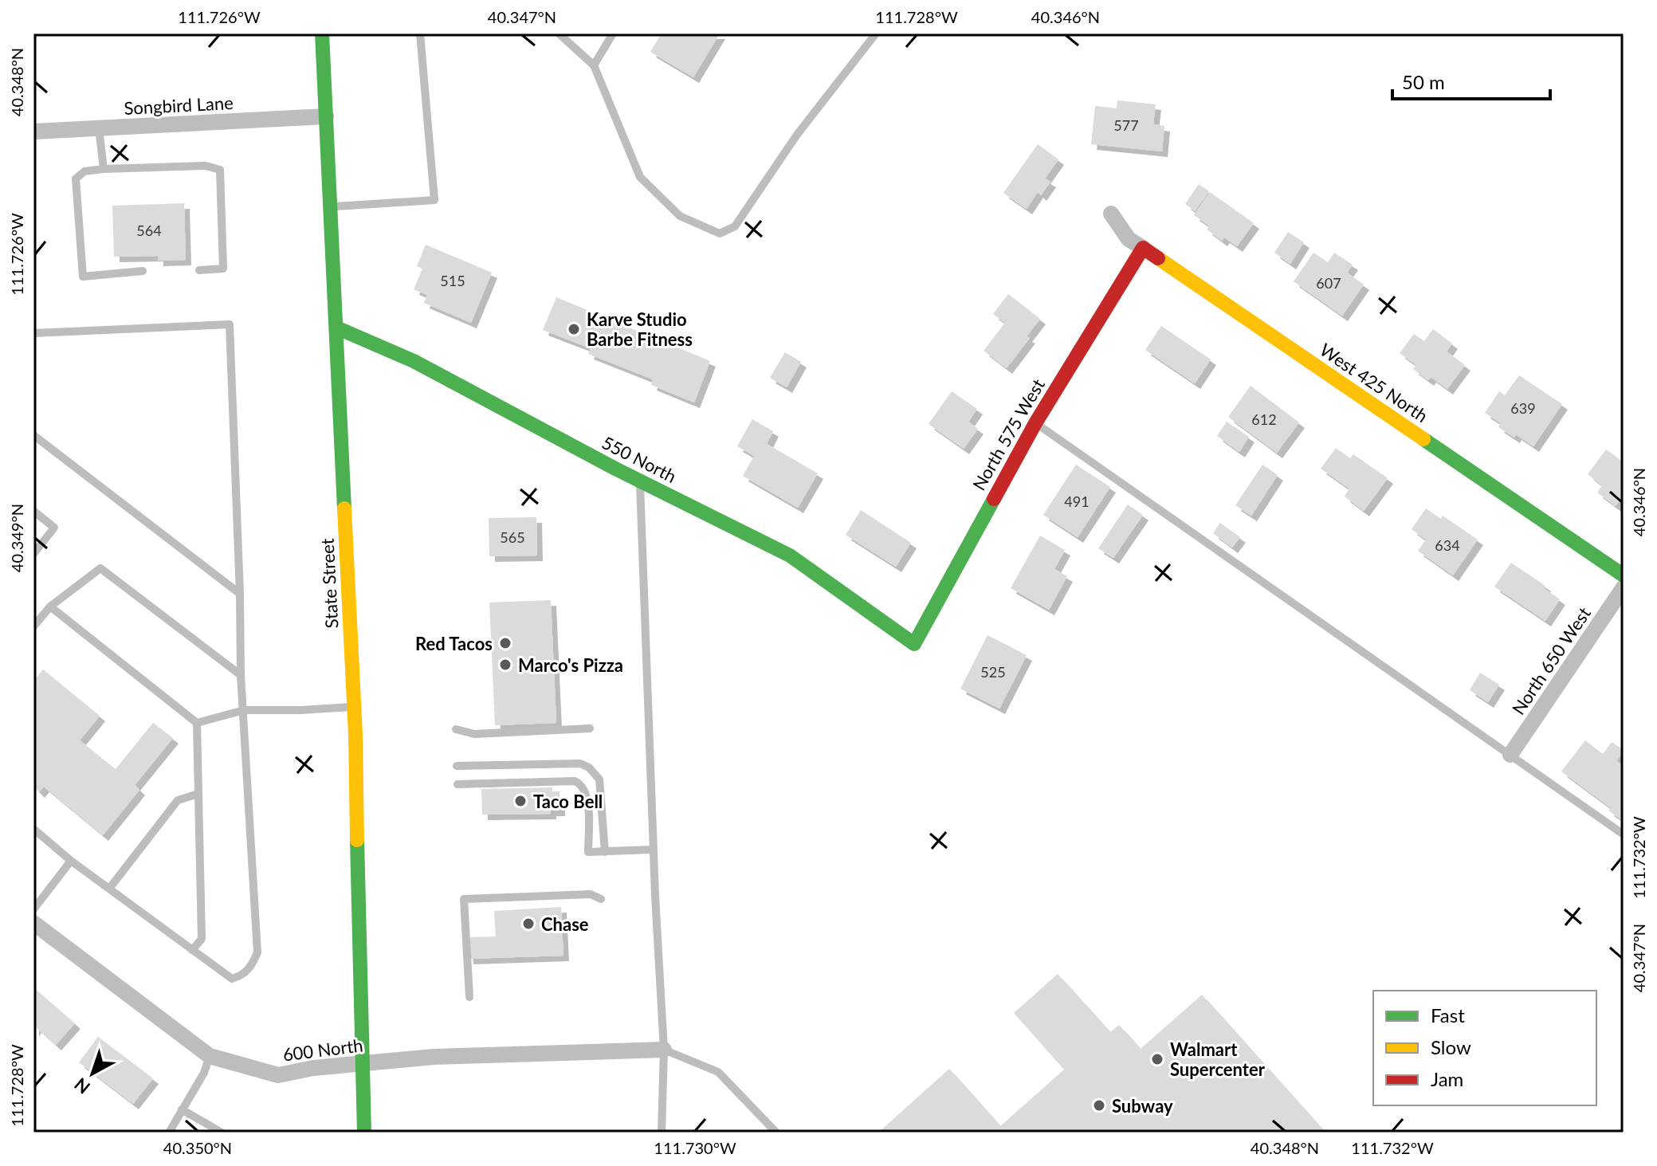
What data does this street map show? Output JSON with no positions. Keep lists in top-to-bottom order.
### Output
{
  "streets": {
    "street": [
      "Songbird Lane",
      "West 425 North",
      "North 575 West",
      "550 North",
      "State Street",
      "North 650 West",
      "600 North"
    ]
  },
  "crossings": [
    ["Songbird Lane", "State Street"],
    ["West 425 North", "North 575 West"],
    ["North 575 West", "550 North"],
    ["550 North", "State Street"],
    ["State Street", "600 North"]
  ],
  "places": [
    "Karve Studio Barbe Fitness",
    "Red Tacos",
    "Marco's Pizza",
    "Taco Bell",
    "Chase",
    "Walmart Supercenter",
    "Subway"
  ],
  "house_numbers": [
    "577",
    "564",
    "515",
    "607",
    "639",
    "612",
    "491",
    "565",
    "634",
    "525"
  ],
  "legend": ["Fast", "Slow", "Jam"],
  "scale_bar": "50 m",
  "north": "bottom left",
  "coordinates": [
    "111.726°W",
    "40.347°N",
    "111.728°W",
    "40.346°N",
    "40.348°N",
    "40.349°N",
    "111.732°W",
    "40.350°N",
    "111.730°W"
  ]
}
